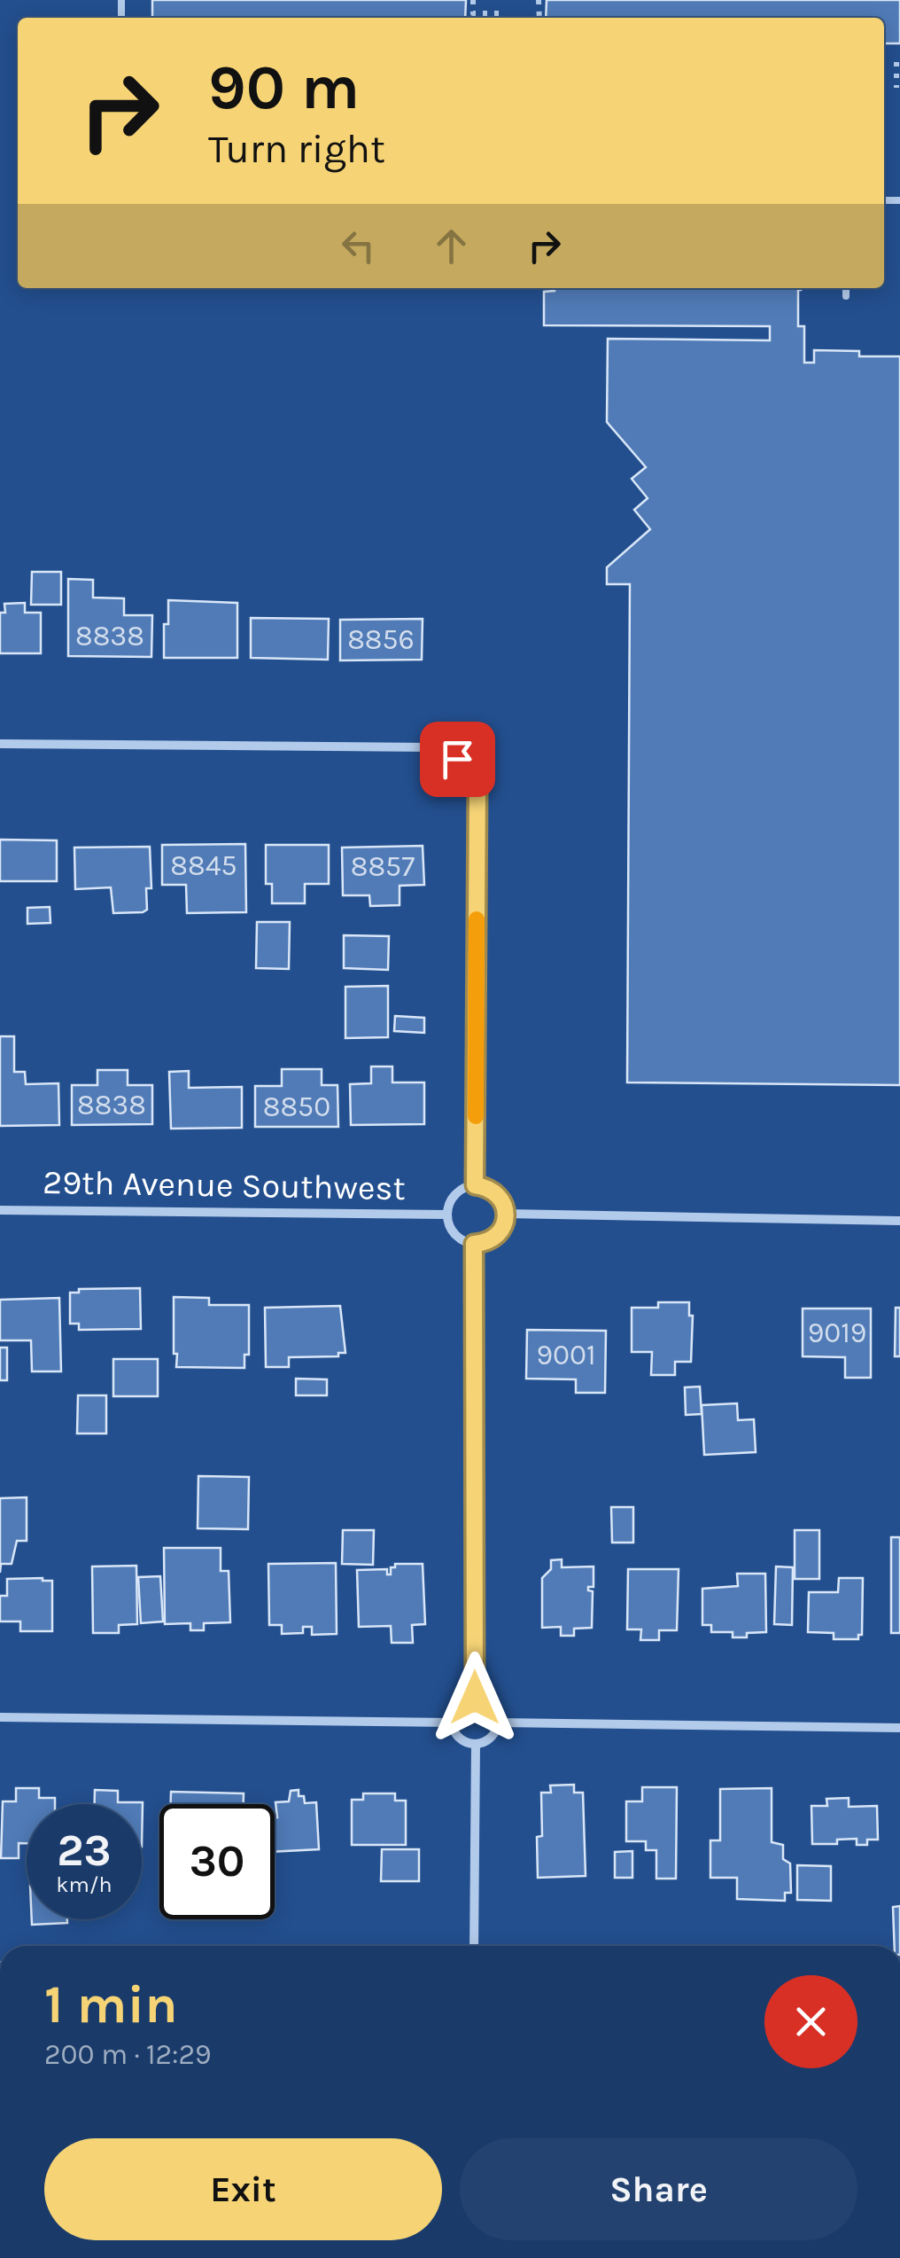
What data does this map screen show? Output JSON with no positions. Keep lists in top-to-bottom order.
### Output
{
  "streets": {
    "street": ["29th Avenue Southwest"]
  },
  "house_numbers": [
    "8838",
    "8856",
    "8845",
    "8857",
    "8838",
    "8850",
    "9019",
    "9001"
  ],
  "page": {
    "turn": ["90 m", "Turn right"],
    "speed": "23 km/h",
    "limit": "30",
    "heading": ["1 min", "200 m · 12:29"],
    "buttons": ["Exit", "Share"]
  }
}
